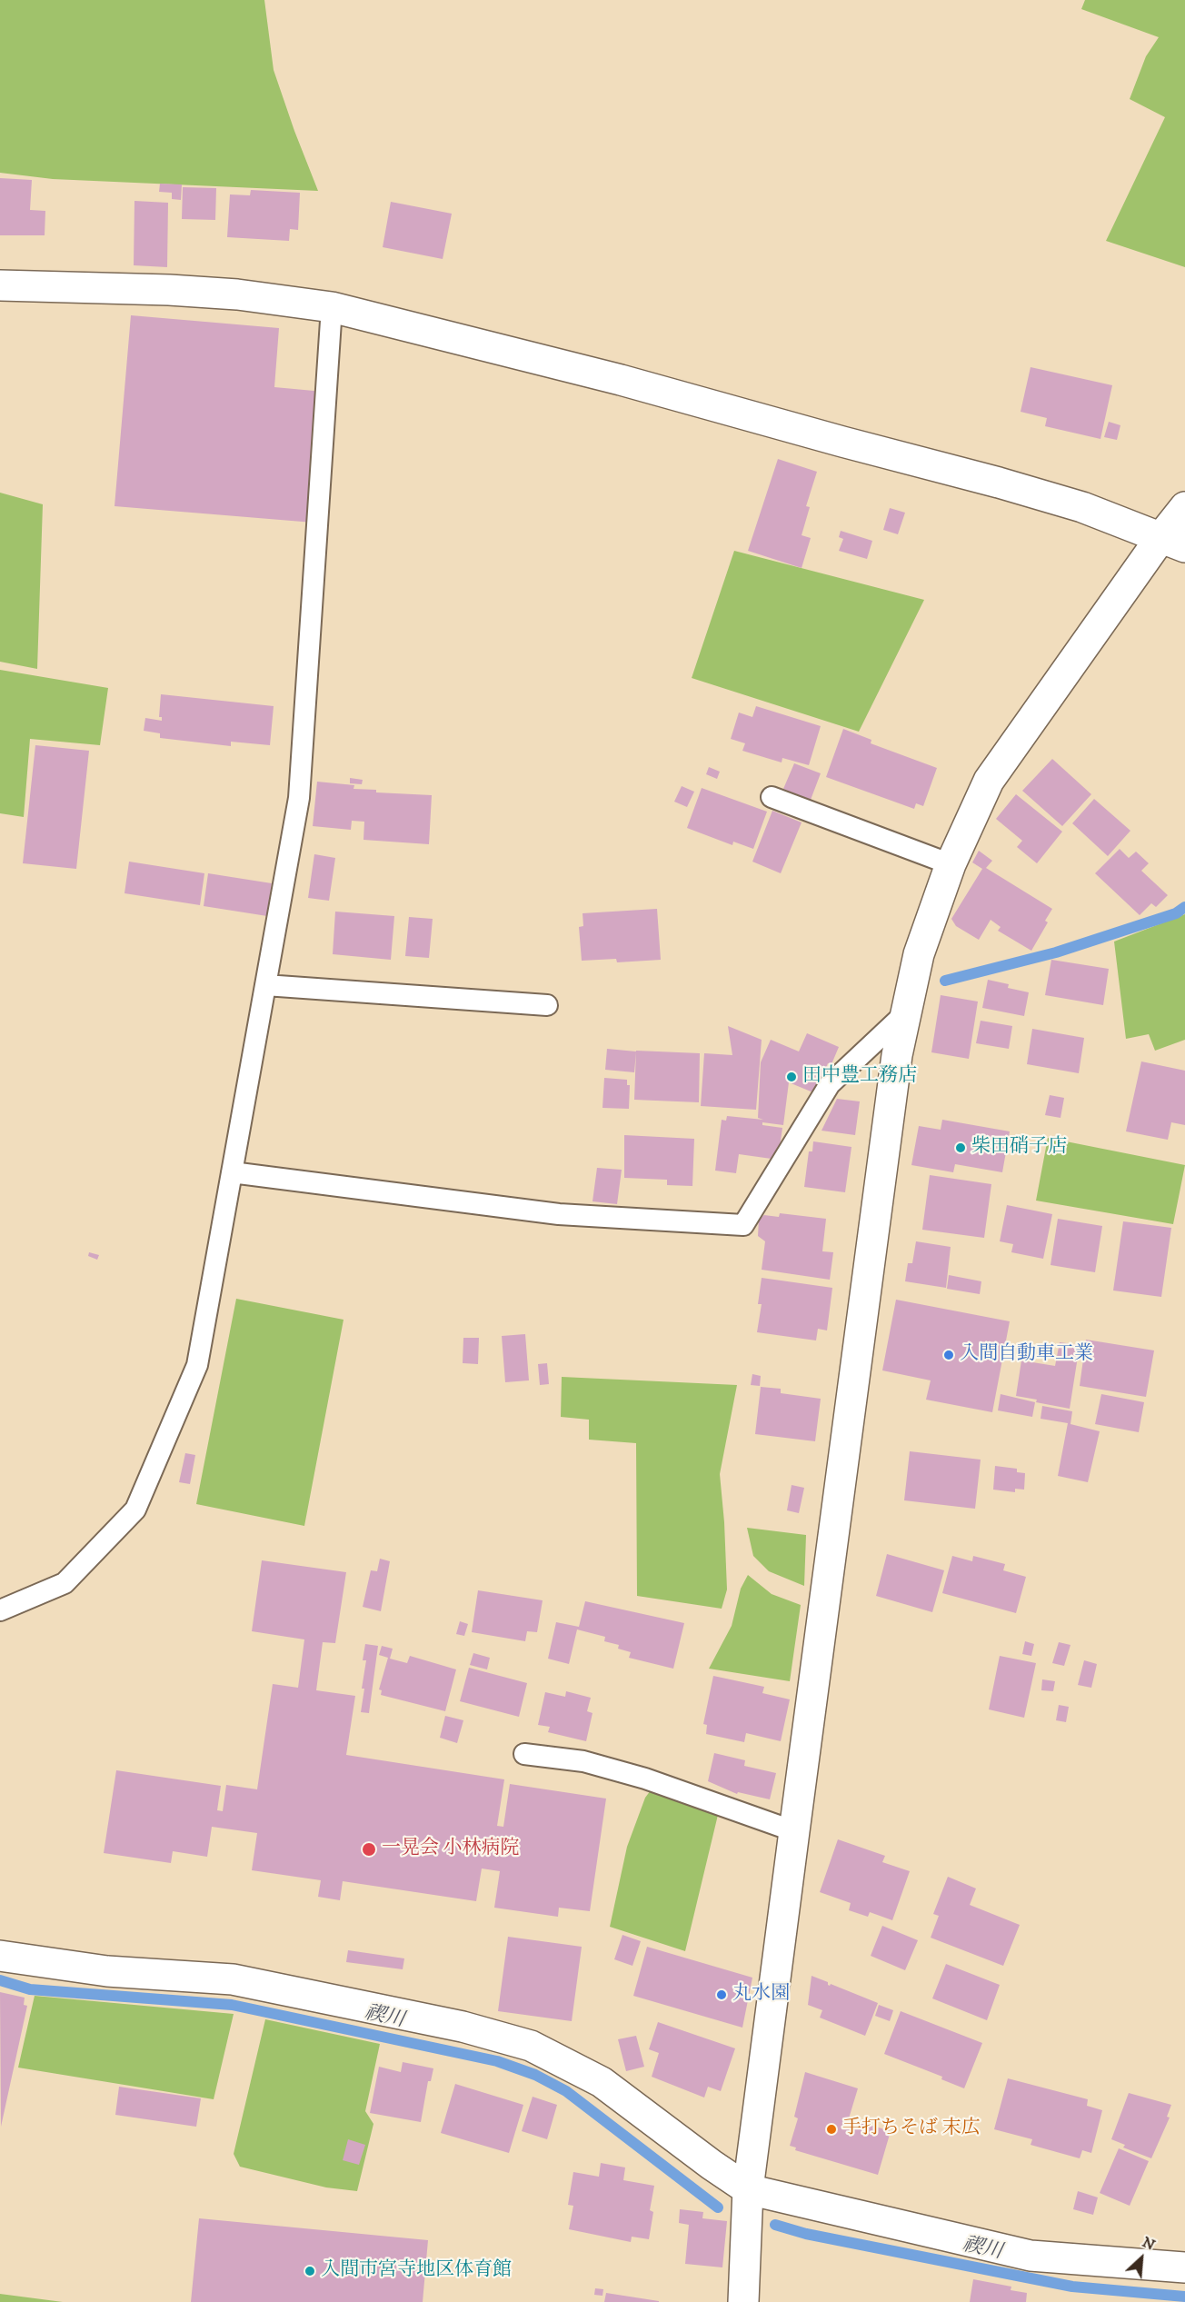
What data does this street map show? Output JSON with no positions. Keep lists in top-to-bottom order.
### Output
{
  "water": ["禊川"],
  "places": [
    "田中豊工務店",
    "柴田硝子店",
    "入間自動車工業",
    "一晃会 小林病院",
    "丸水園",
    "手打ちそば 末広",
    "入間市宮寺地区体育館"
  ],
  "north": "top right"
}
